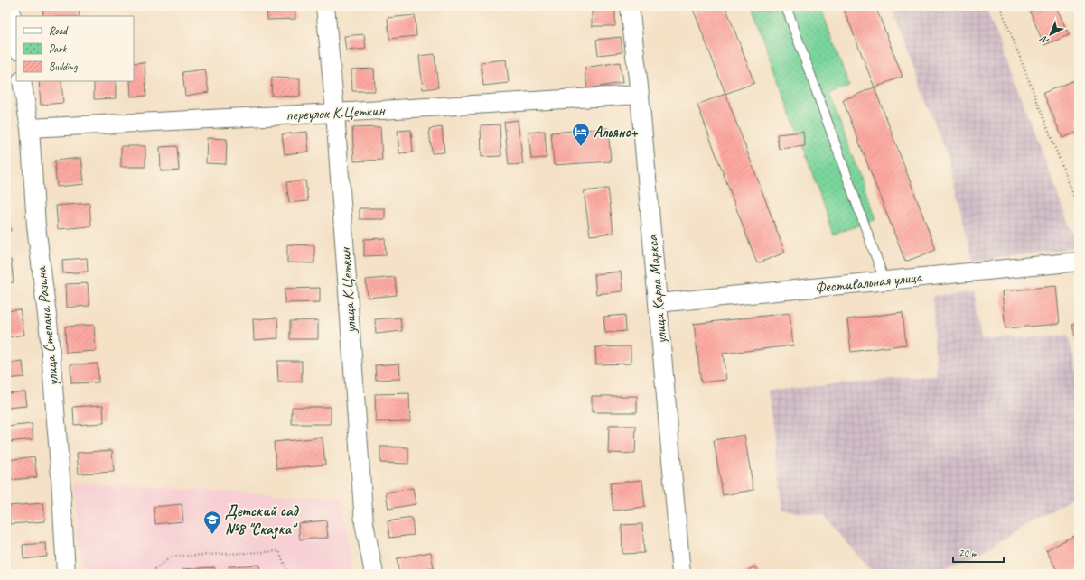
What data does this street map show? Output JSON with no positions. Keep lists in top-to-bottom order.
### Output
{
  "streets": {
    "street": [
      "переулок К.Цеткин",
      "Фестивальная улица",
      "улица Карла Маркса",
      "улица К.Цеткин",
      "улица Степана Разина"
    ]
  },
  "crossings": [
    ["переулок К.Цеткин", "улица Карла Маркса"],
    ["переулок К.Цеткин", "улица К.Цеткин"],
    ["переулок К.Цеткин", "улица Степана Разина"],
    ["Фестивальная улица", "улица Карла Маркса"]
  ],
  "places": {
    "hotel": ["Альянс+"],
    "school or university": ["Детский сад №8 \"Сказка\""]
  },
  "legend": ["Road", "Park", "Building"],
  "scale_bar": "20 m",
  "north": "bottom left"
}
